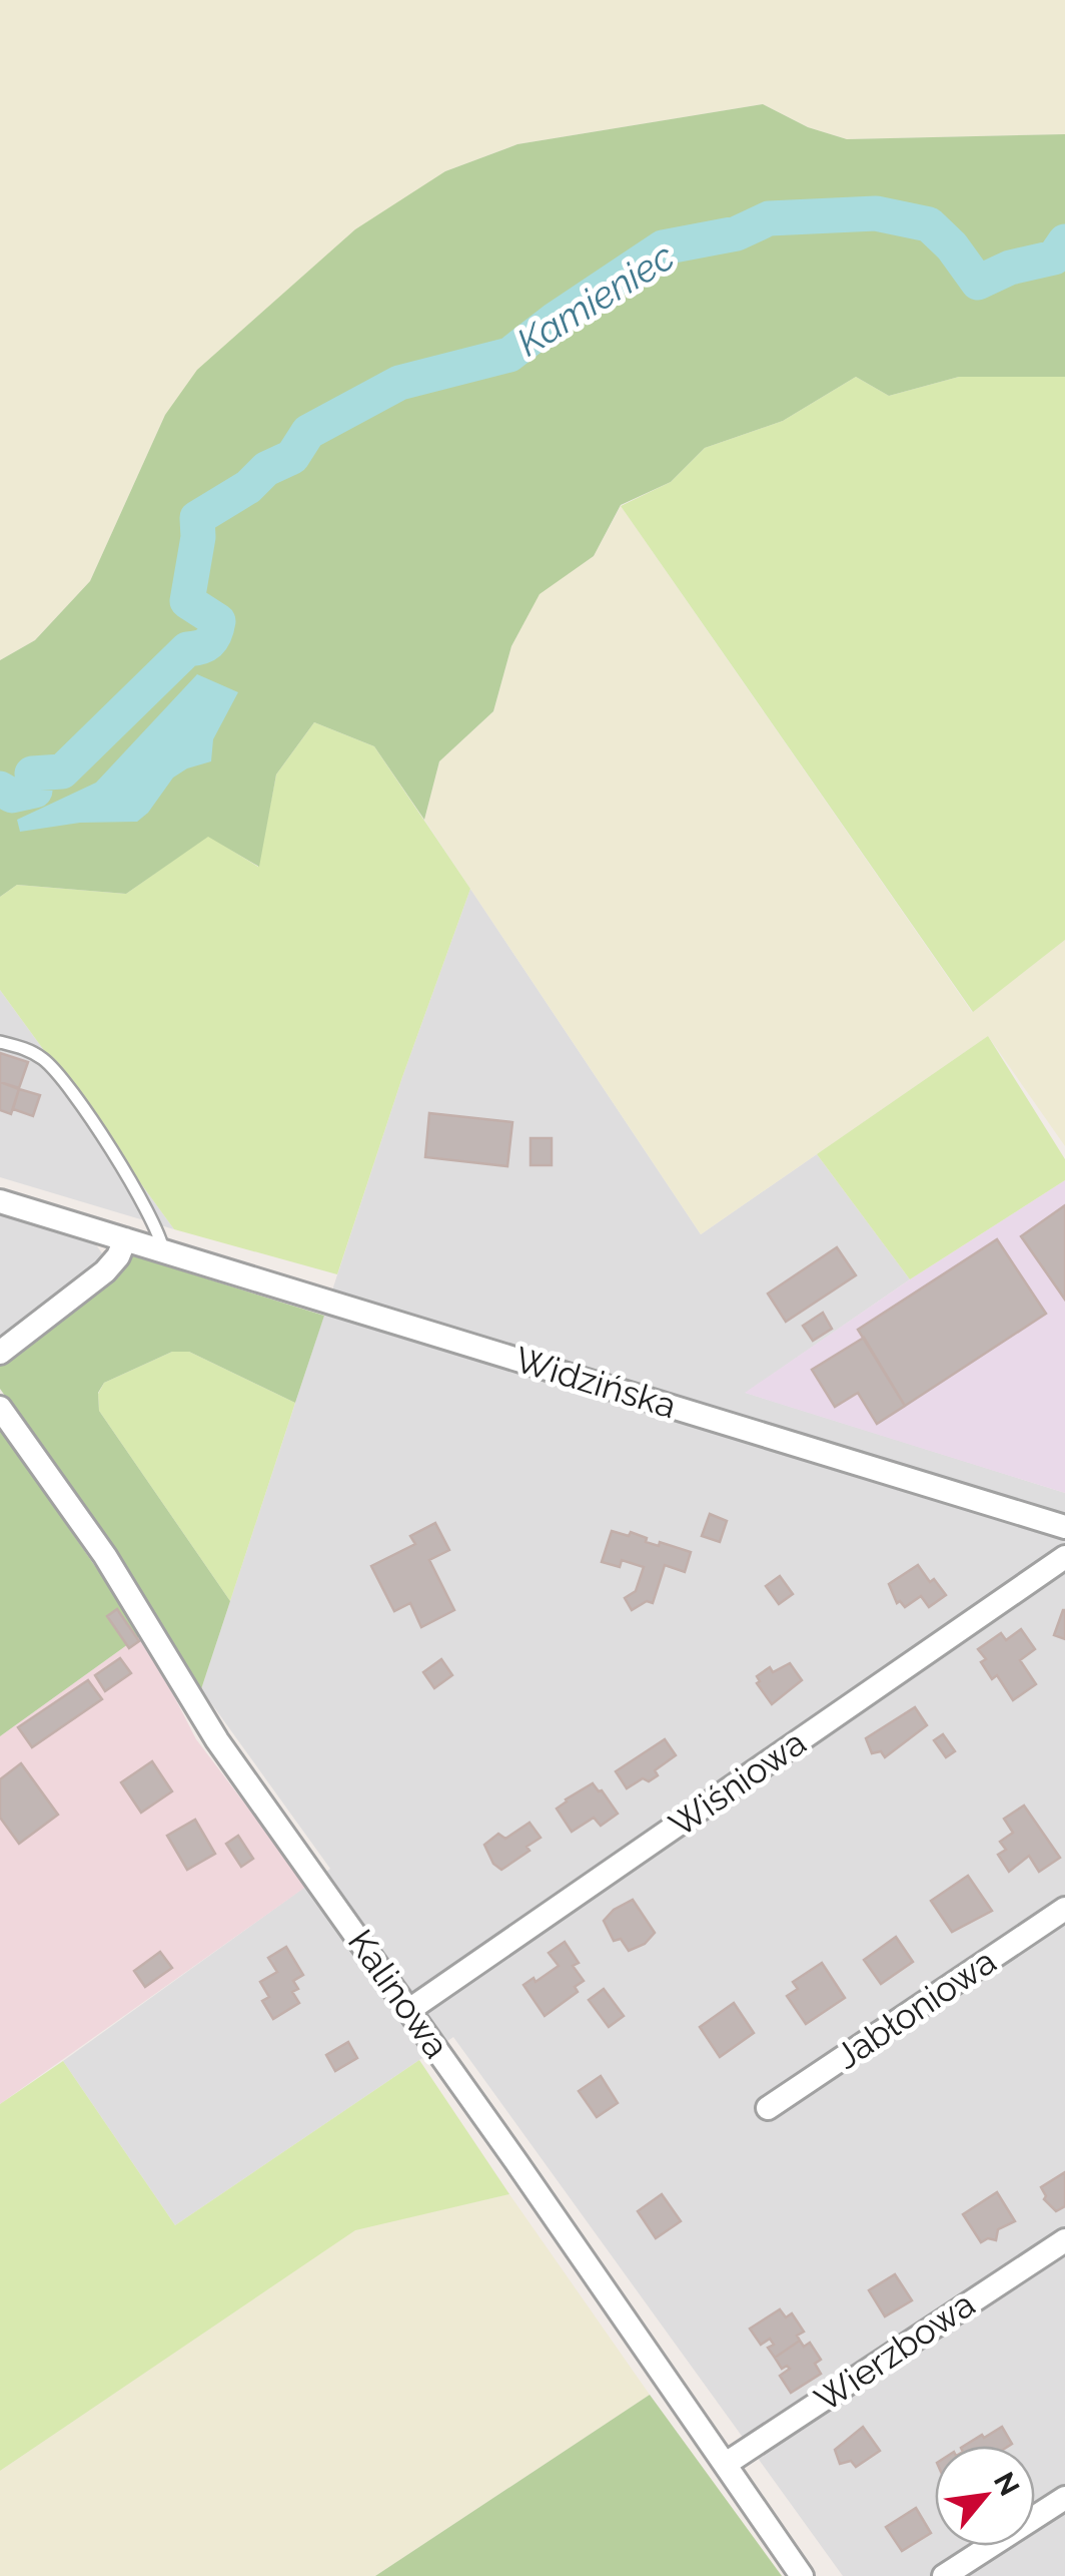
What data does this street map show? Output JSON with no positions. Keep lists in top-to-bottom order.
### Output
{
  "streets": {
    "street": [
      "Widzińska",
      "Wiśniowa",
      "Kalinowa",
      "Jabłoniowa",
      "Wierzbowa"
    ]
  },
  "crossings": [
    ["Wiśniowa", "Kalinowa"],
    ["Kalinowa", "Wierzbowa"]
  ],
  "water": ["Kamieniec"],
  "north": "top right"
}
